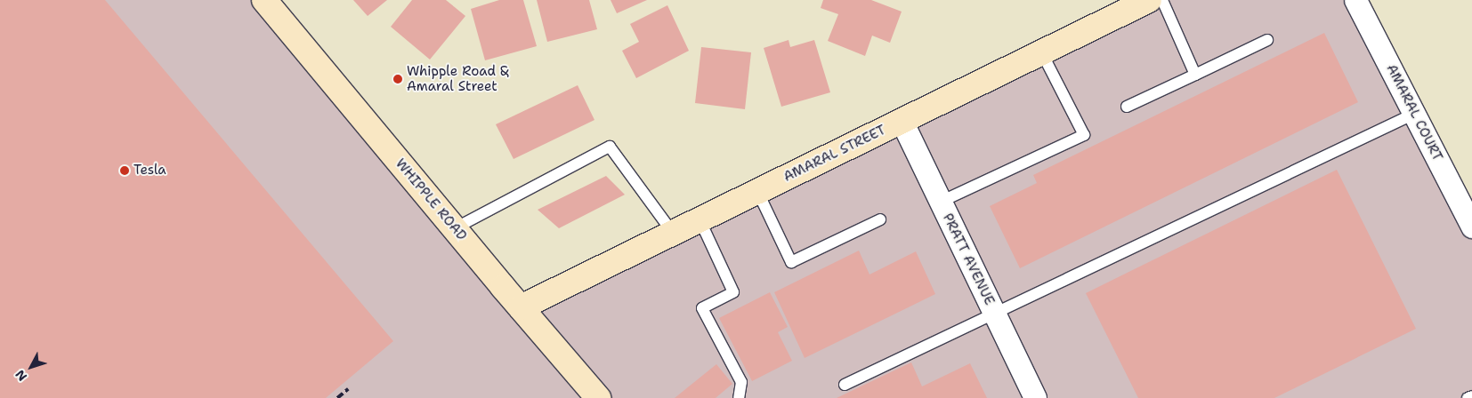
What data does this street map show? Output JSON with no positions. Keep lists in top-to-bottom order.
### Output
{
  "streets": {
    "street": [
      "AMARAL COURT",
      "AMARAL STREET",
      "WHIPPLE ROAD",
      "PRATT AVENUE"
    ]
  },
  "crossings": [
    ["AMARAL STREET", "WHIPPLE ROAD"],
    ["AMARAL STREET", "PRATT AVENUE"]
  ],
  "places": ["Whipple Road & Amaral Street", "Tesla"],
  "north": "bottom left"
}
